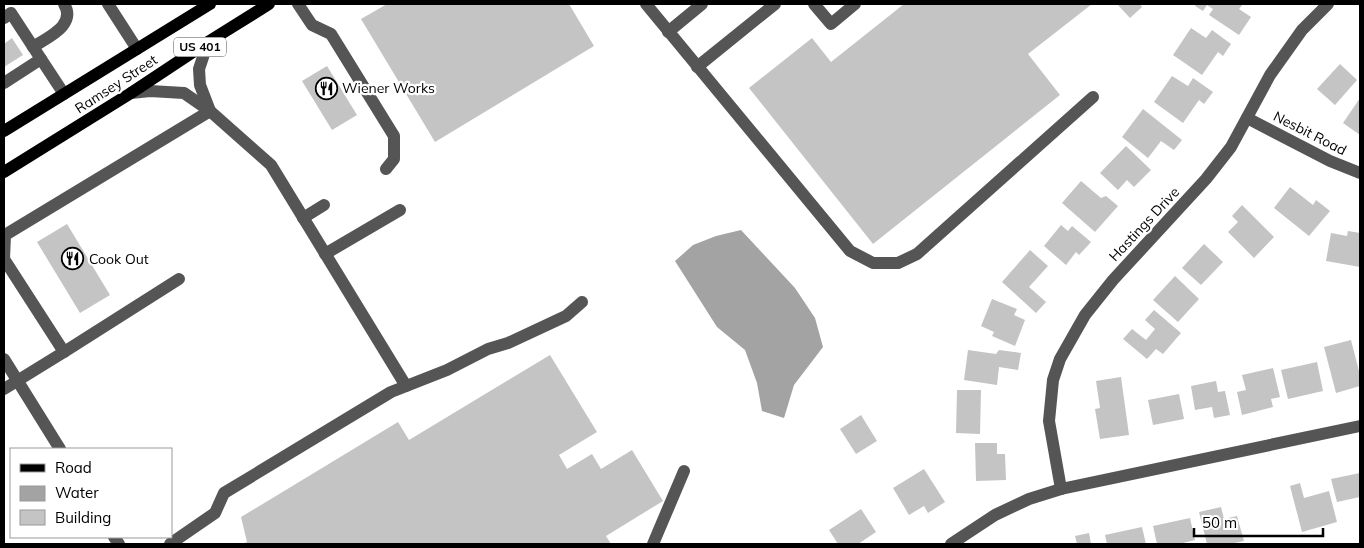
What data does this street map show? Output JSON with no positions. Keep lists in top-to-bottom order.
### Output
{
  "streets": {
    "main road": ["US 401", "Ramsey Street"],
    "street": ["Nesbit Road", "Hastings Drive"]
  },
  "crossings": [
    ["Nesbit Road", "Hastings Drive"]
  ],
  "places": {
    "restaurant": ["Wiener Works", "Cook Out"]
  },
  "legend": ["Road", "Water", "Building"],
  "scale_bar": "50 m"
}
